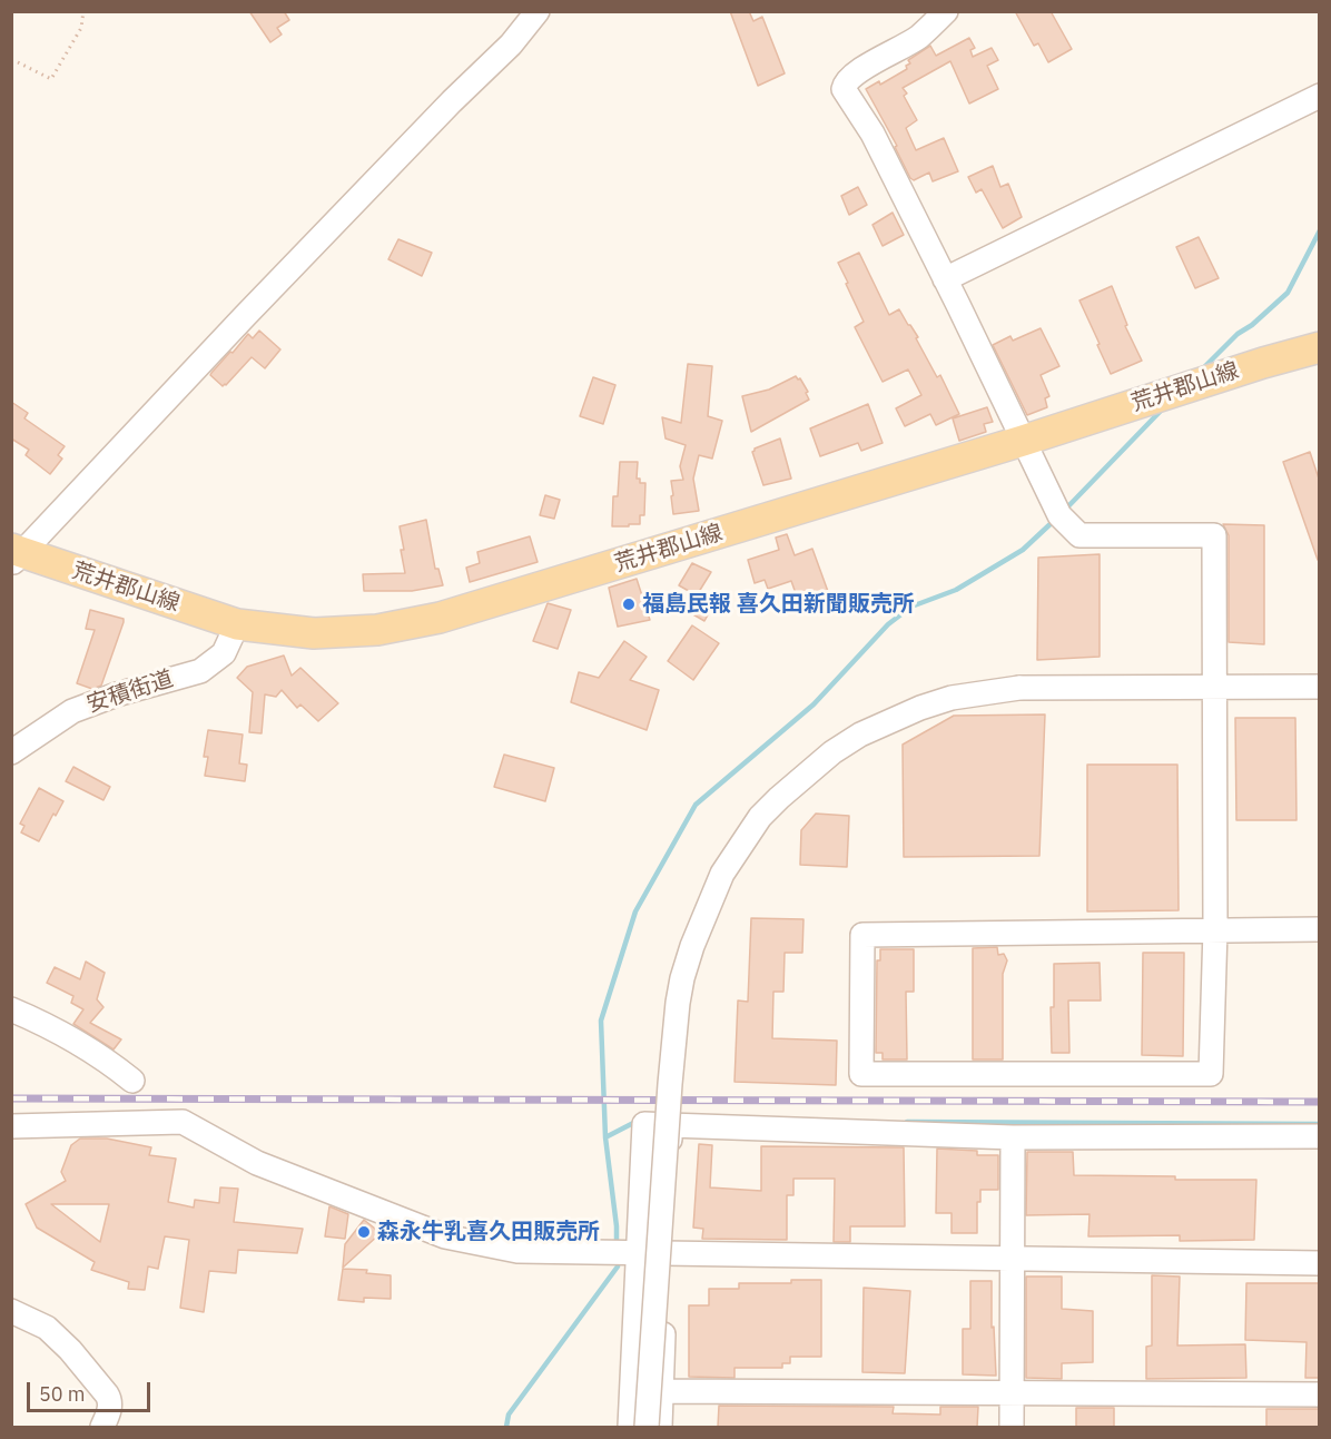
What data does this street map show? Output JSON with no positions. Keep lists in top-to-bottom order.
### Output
{
  "streets": {
    "main road": ["荒井郡山線"],
    "street": ["安積街道"]
  },
  "crossings": [
    ["荒井郡山線", "安積街道"]
  ],
  "places": ["福島民報 喜久田新聞販売所", "森永牛乳喜久田販売所"],
  "scale_bar": "50 m"
}
